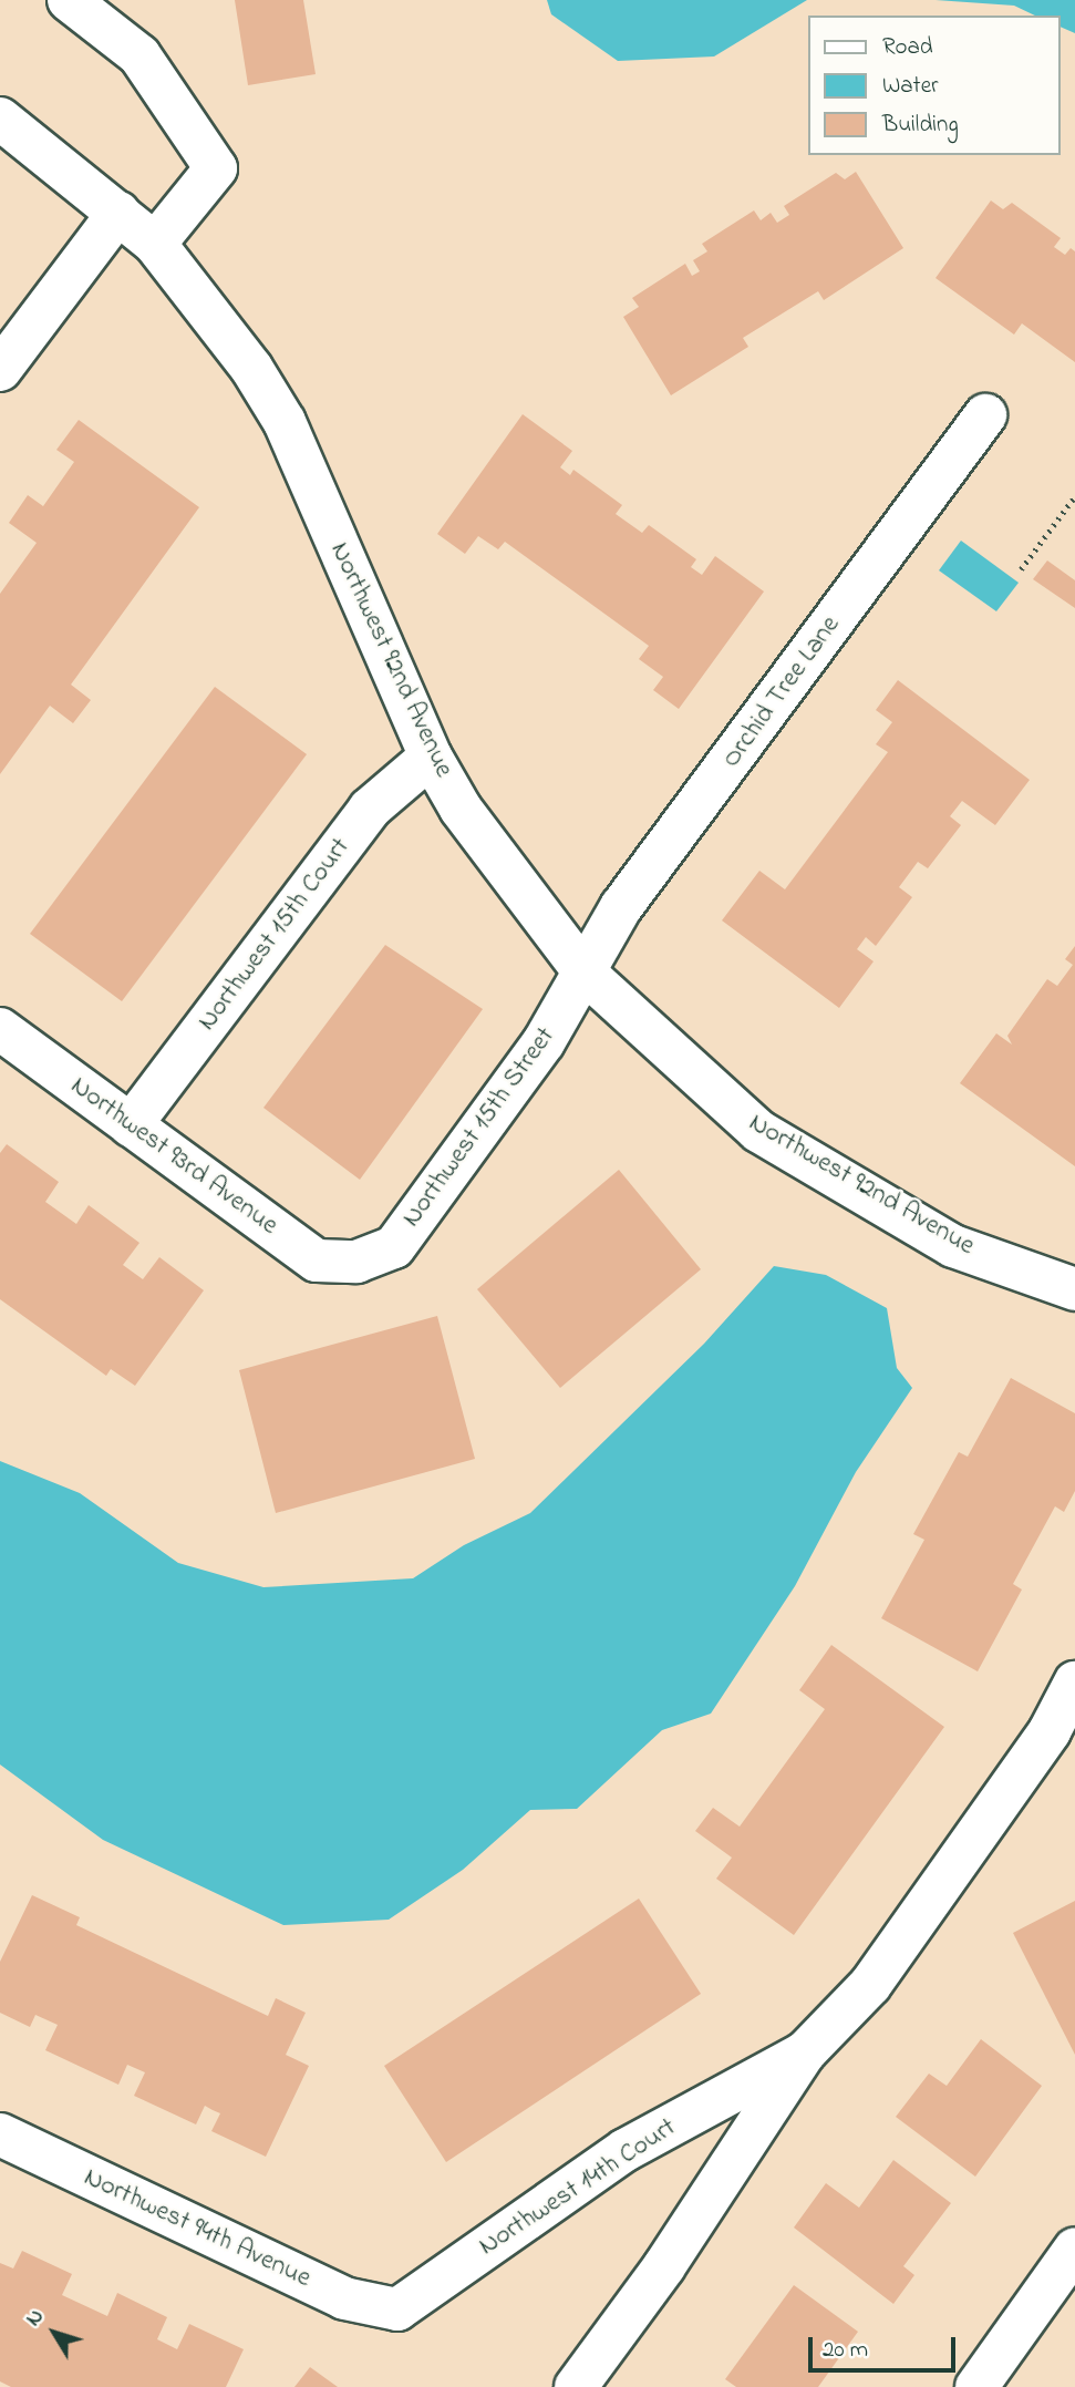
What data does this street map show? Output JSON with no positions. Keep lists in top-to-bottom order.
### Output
{
  "streets": {
    "street": [
      "Northwest 92nd Avenue",
      "Orchid Tree Lane",
      "Northwest 15th Court",
      "Northwest 15th Street",
      "Northwest 93rd Avenue",
      "Northwest 14th Court",
      "Northwest 94th Avenue"
    ]
  },
  "crossings": [
    ["Northwest 92nd Avenue", "Orchid Tree Lane"],
    ["Northwest 92nd Avenue", "Northwest 15th Court"],
    ["Northwest 92nd Avenue", "Northwest 15th Street"],
    ["Orchid Tree Lane", "Northwest 15th Street"],
    ["Northwest 15th Court", "Northwest 93rd Avenue"],
    ["Northwest 15th Street", "Northwest 93rd Avenue"],
    ["Northwest 14th Court", "Northwest 94th Avenue"]
  ],
  "legend": ["Road", "Water", "Building"],
  "scale_bar": "20 m",
  "north": "top left"
}
